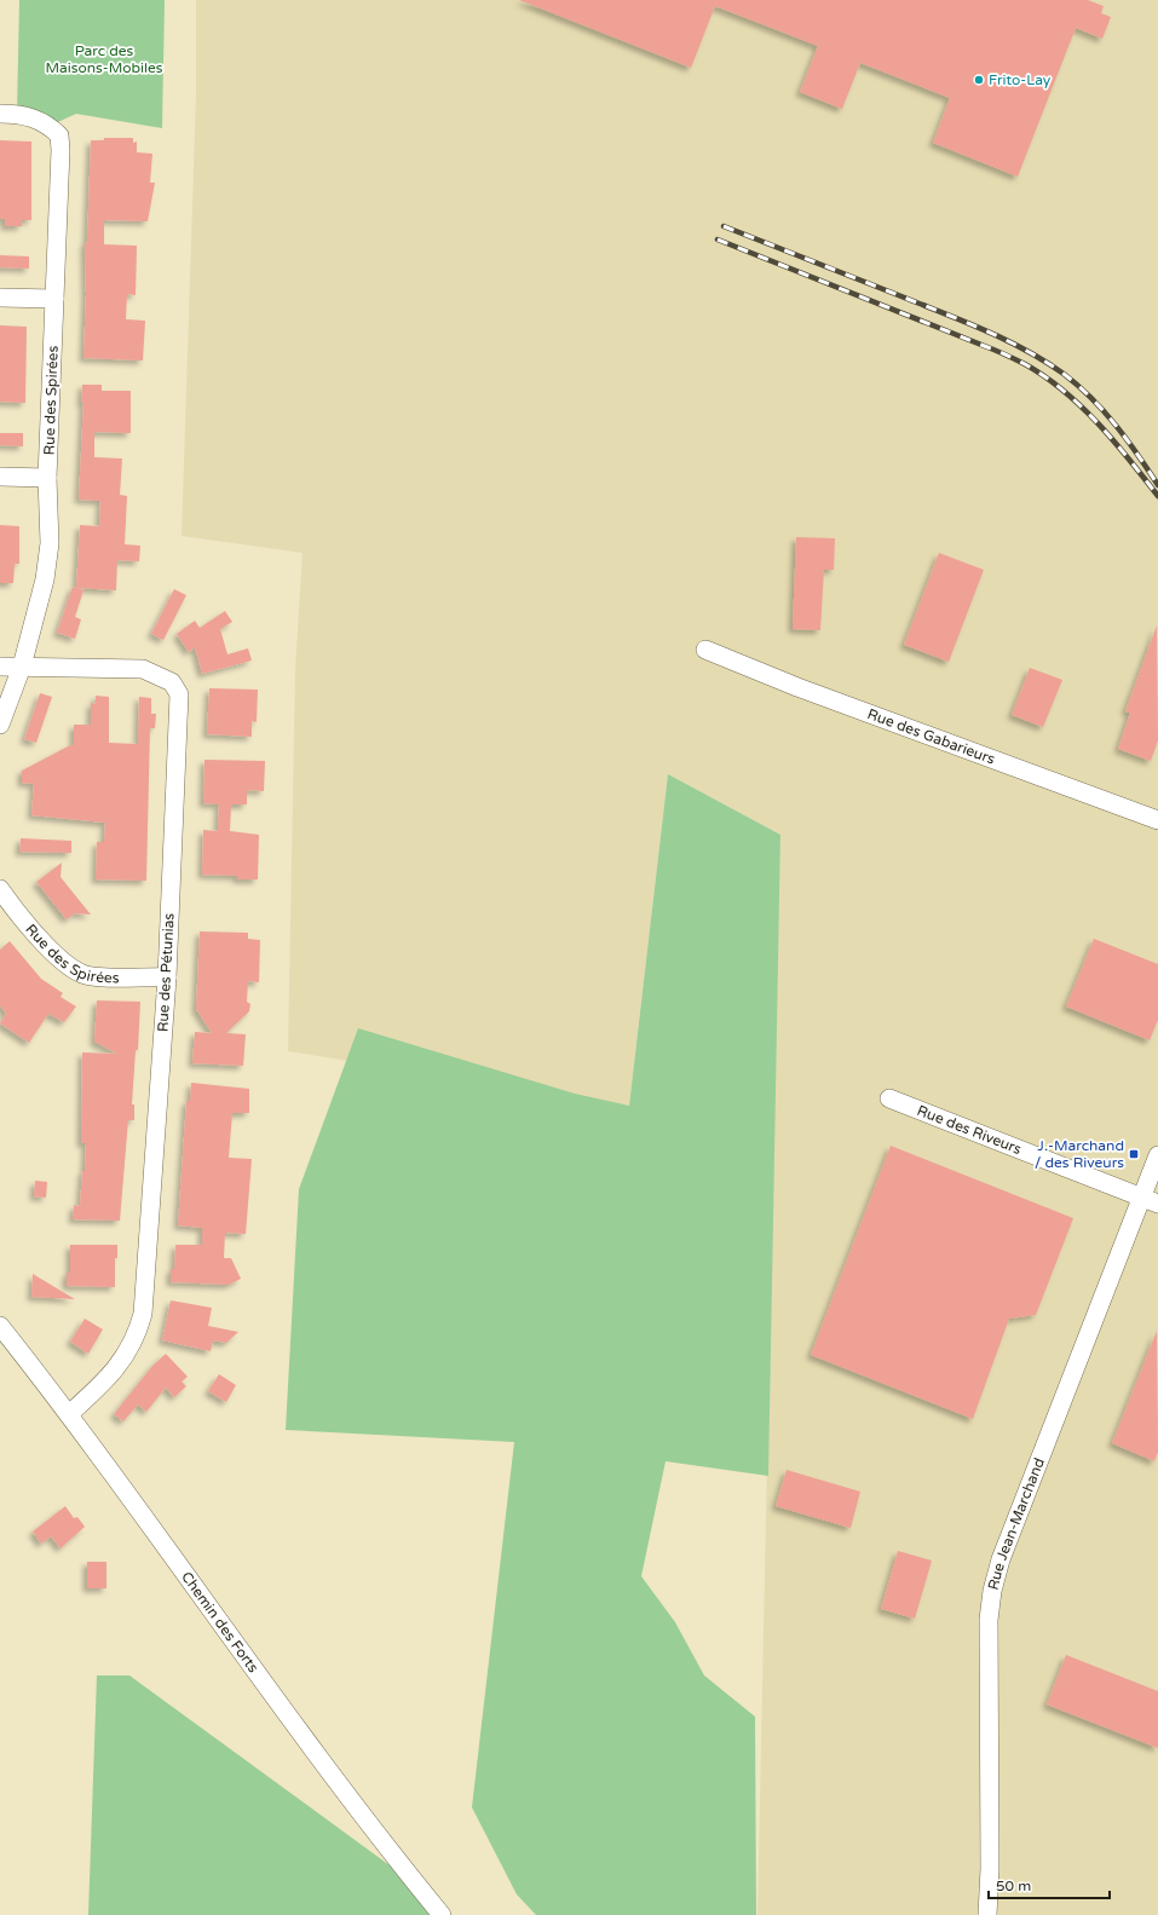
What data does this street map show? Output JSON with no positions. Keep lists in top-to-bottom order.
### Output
{
  "streets": {
    "street": [
      "Rue des Spirées",
      "Rue des Gabarieurs",
      "Rue des Pétunias",
      "Rue des Riveurs",
      "Rue Jean-Marchand",
      "Chemin des Forts"
    ]
  },
  "crossings": [
    ["Rue des Spirées", "Rue des Pétunias"],
    ["Rue des Pétunias", "Chemin des Forts"],
    ["Rue des Riveurs", "Rue Jean-Marchand"]
  ],
  "parks": ["Parc des Maisons-Mobiles"],
  "places": {
    "other": ["Frito-Lay"],
    "transit": ["J.-Marchand / des Riveurs"]
  },
  "scale_bar": "50 m"
}
